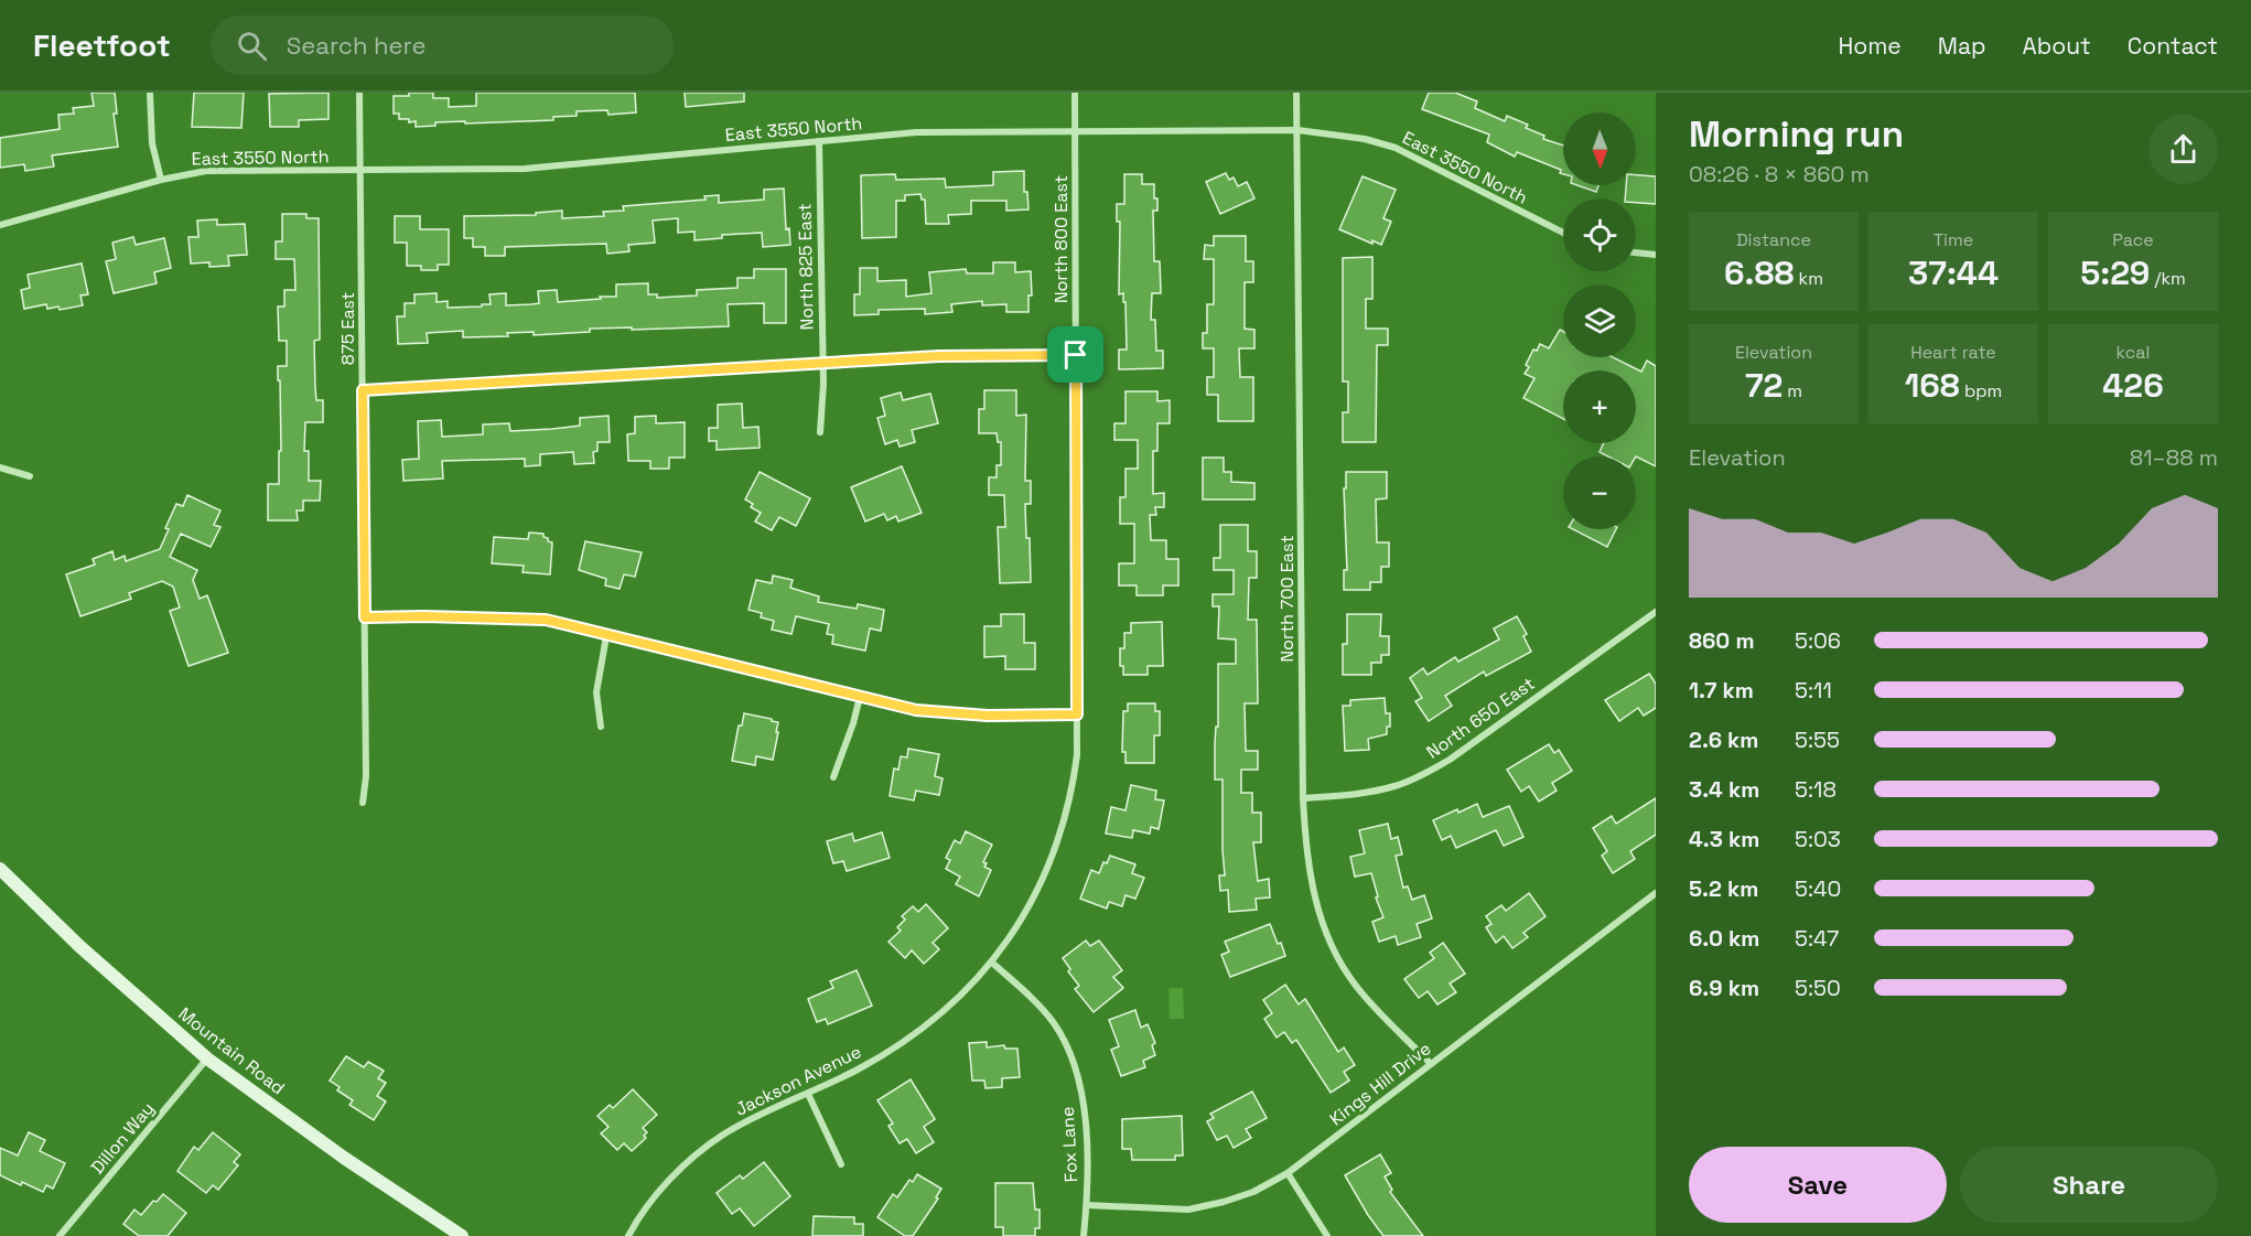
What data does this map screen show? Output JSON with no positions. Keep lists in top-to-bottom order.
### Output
{
  "streets": {
    "street": [
      "East 3550 North",
      "North 800 East",
      "North 825 East",
      "875 East",
      "North 700 East",
      "North 650 East",
      "Mountain Road",
      "Jackson Avenue",
      "Kings Hill Drive",
      "Dillon Way",
      "Fox Lane"
    ]
  },
  "crossings": [
    ["East 3550 North", "North 800 East"],
    ["East 3550 North", "North 825 East"],
    ["East 3550 North", "875 East"],
    ["East 3550 North", "North 700 East"],
    ["North 800 East", "Jackson Avenue"],
    ["North 800 East", "Fox Lane"],
    ["North 700 East", "North 650 East"],
    ["North 700 East", "Kings Hill Drive"],
    ["Mountain Road", "Dillon Way"],
    ["Jackson Avenue", "Fox Lane"],
    ["Kings Hill Drive", "Fox Lane"]
  ],
  "north": "bottom",
  "page": {
    "header": "Fleetfoot",
    "search": "Search here",
    "nav": [
      "Home",
      "Map",
      "About",
      "Contact"
    ],
    "heading": ["Morning run", "08:26 · 8 × 860 m"],
    "map_buttons": ["+", "−"],
    "stats": [
      ["Distance", "6.88 km"],
      ["Time", "37:44"],
      ["Pace", "5:29 /km"],
      ["Elevation", "72 m"],
      ["Heart rate", "168 bpm"],
      ["kcal", "426"]
    ],
    "chart": ["Elevation", "81–88 m"],
    "list": [
      {
        "name": "860 m",
        "note": "5:06"
      },
      {
        "name": "1.7 km",
        "note": "5:11"
      },
      {
        "name": "2.6 km",
        "note": "5:55"
      },
      {
        "name": "3.4 km",
        "note": "5:18"
      },
      {
        "name": "4.3 km",
        "note": "5:03"
      },
      {
        "name": "5.2 km",
        "note": "5:40"
      },
      {
        "name": "6.0 km",
        "note": "5:47"
      },
      {
        "name": "6.9 km",
        "note": "5:50"
      }
    ],
    "buttons": ["Save", "Share"]
  }
}
